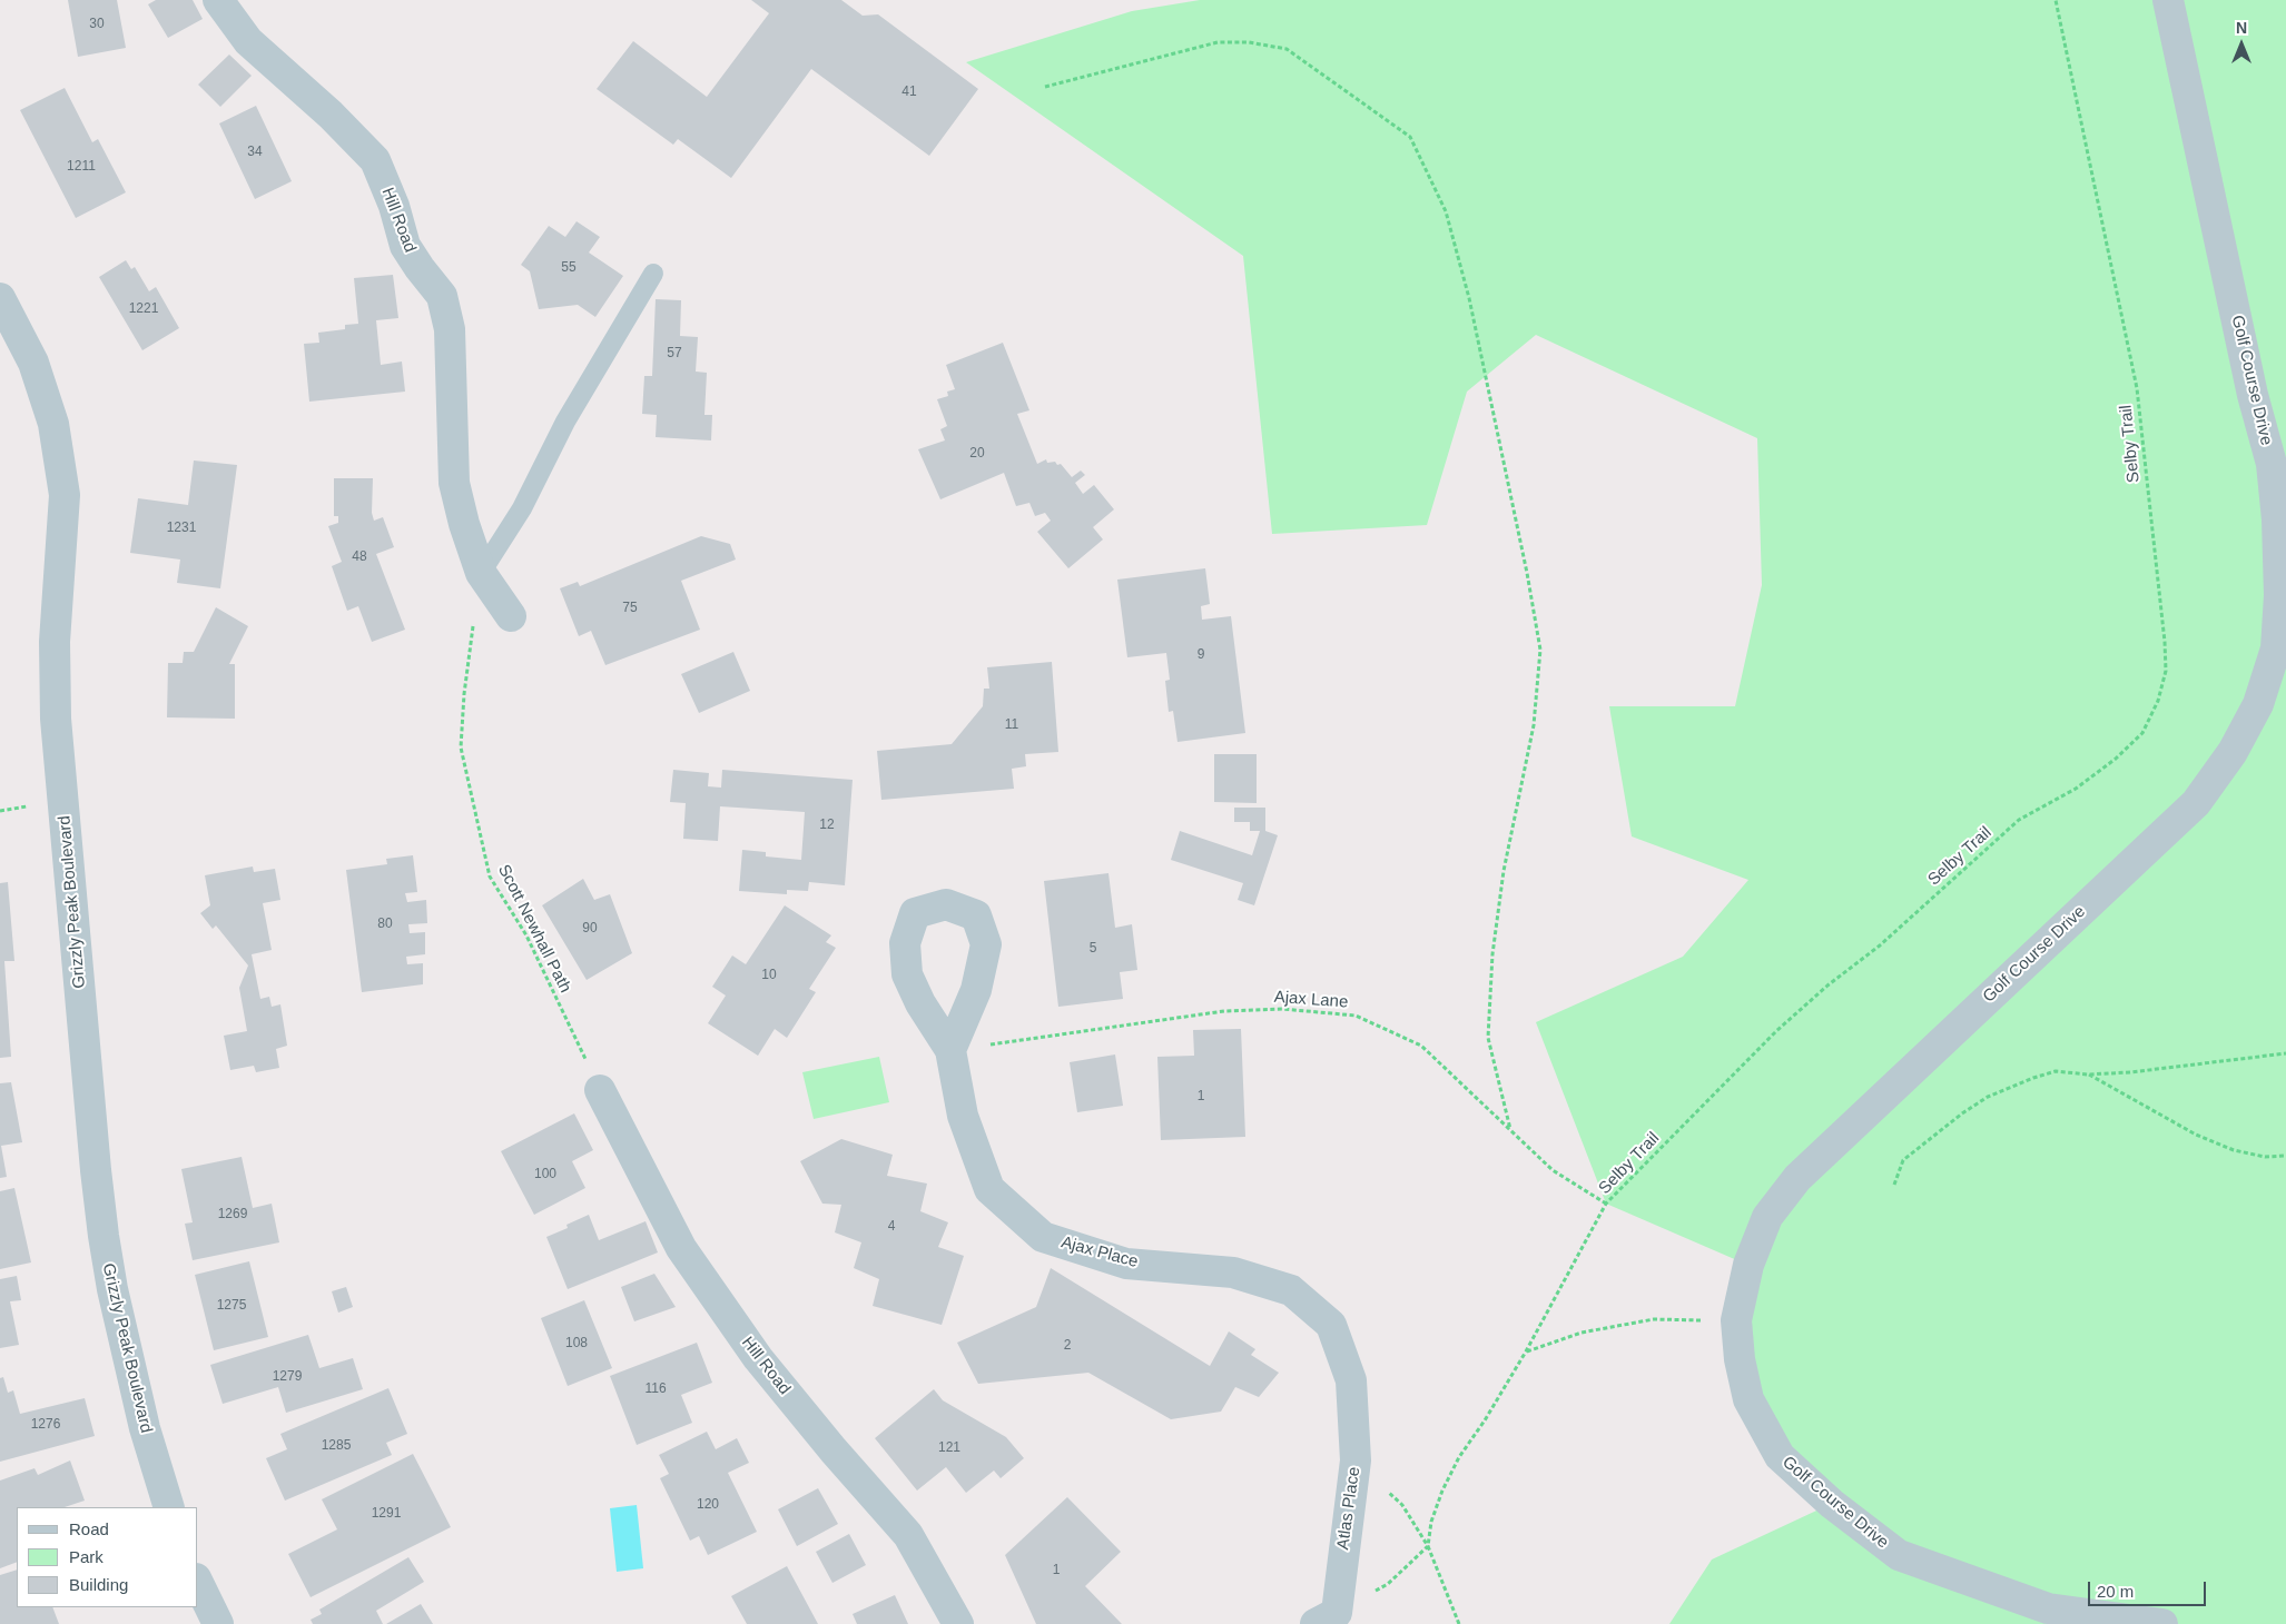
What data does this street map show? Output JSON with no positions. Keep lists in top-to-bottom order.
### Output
{
  "streets": {
    "street": [
      "Hill Road",
      "Golf Course Drive",
      "Grizzly Peak Boulevard",
      "Ajax Place",
      "Atlas Place"
    ],
    "path": ["Selby Trail", "Scott Newhall Path", "Ajax Lane"]
  },
  "crossings": [
    ["Hill Road", "Scott Newhall Path"],
    ["Selby Trail", "Ajax Lane"],
    ["Ajax Lane", "Ajax Place"],
    ["Ajax Place", "Atlas Place"]
  ],
  "house_numbers": [
    "30",
    "41",
    "34",
    "1211",
    "55",
    "1221",
    "57",
    "20",
    "1231",
    "48",
    "75",
    "9",
    "11",
    "12",
    "80",
    "90",
    "5",
    "10",
    "1",
    "100",
    "1269",
    "4",
    "1275",
    "108",
    "2",
    "1279",
    "116",
    "1276",
    "1285",
    "121",
    "120",
    "1291",
    "1"
  ],
  "legend": ["Road", "Park", "Building"],
  "scale_bar": "20 m",
  "north": "top"
}
